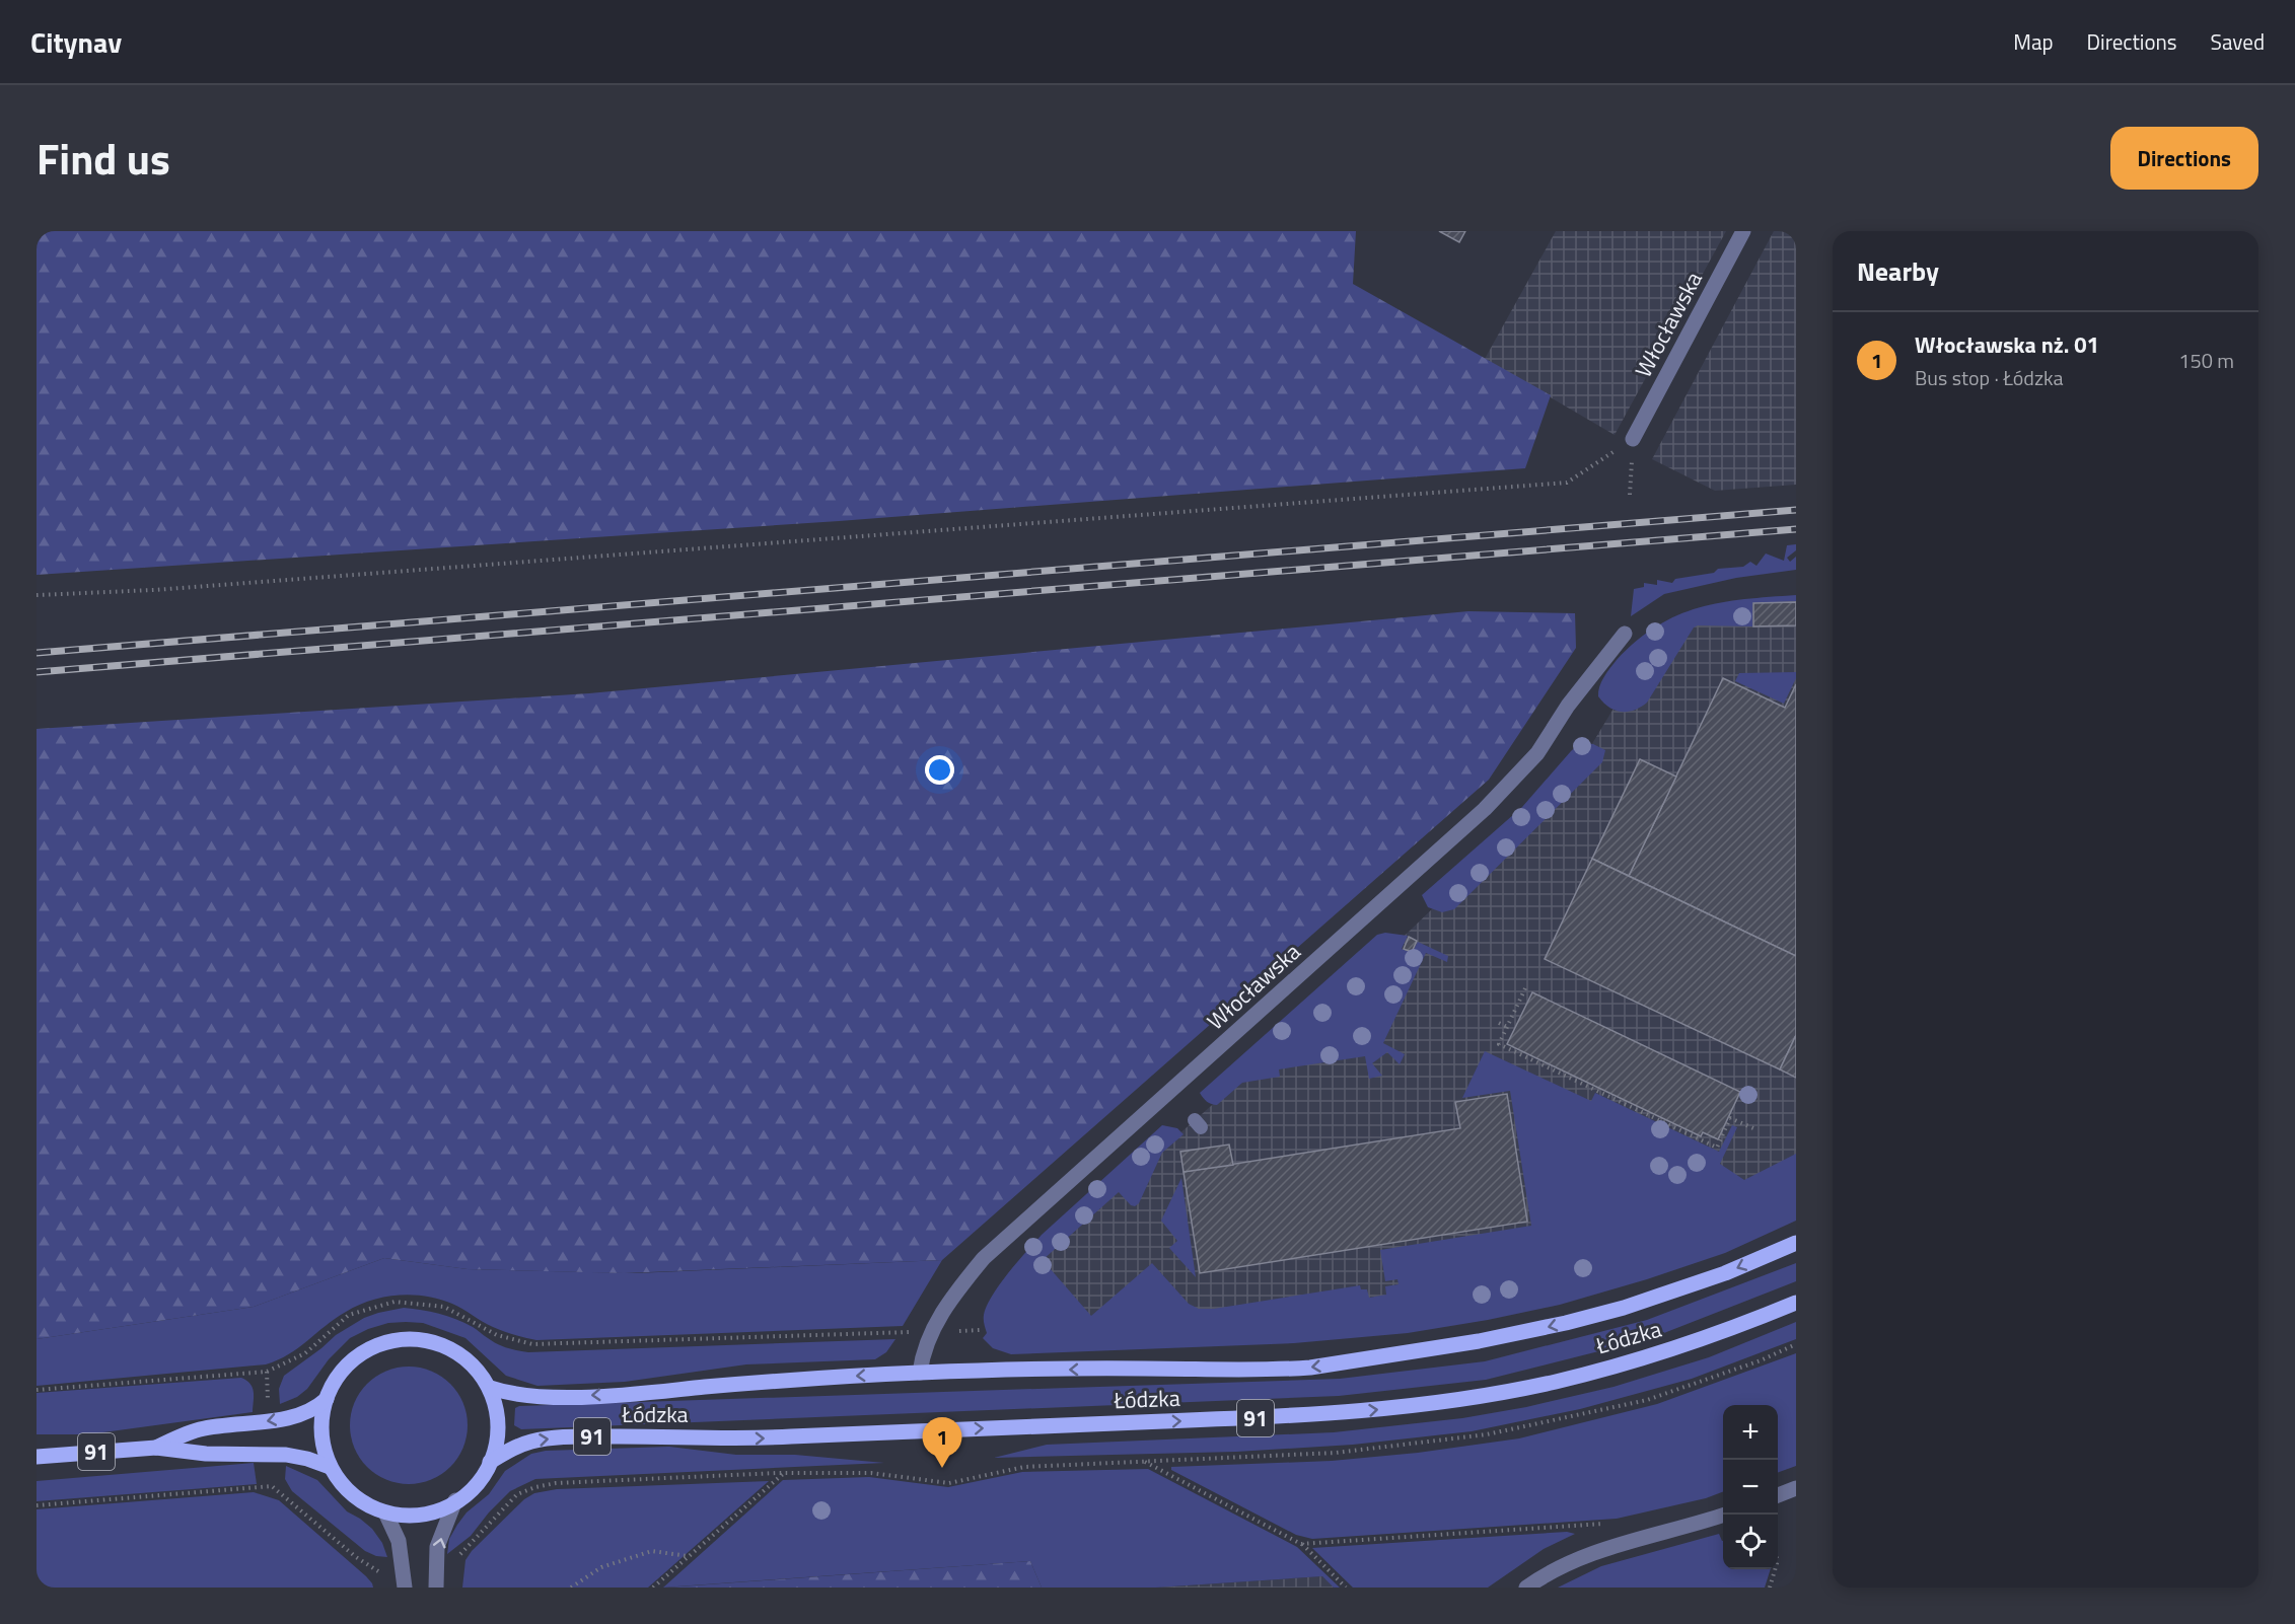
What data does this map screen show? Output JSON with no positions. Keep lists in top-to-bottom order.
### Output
{
  "streets": {
    "main road": ["Łódzka", "91"],
    "street": ["Włocławska"]
  },
  "crossings": [
    ["Włocławska", "Łódzka"],
    ["Łódzka", "91"]
  ],
  "page": {
    "header": "Citynav",
    "nav": ["Map", "Directions", "Saved"],
    "title": "Find us",
    "buttons": "Directions",
    "heading": "Nearby",
    "list": [
      {
        "mark": "1",
        "name": "Włocławska nż. 01",
        "note": "Bus stop · Łódzka",
        "value": "150 m"
      }
    ],
    "map_buttons": ["+", "−"],
    "pins": "1"
  }
}
